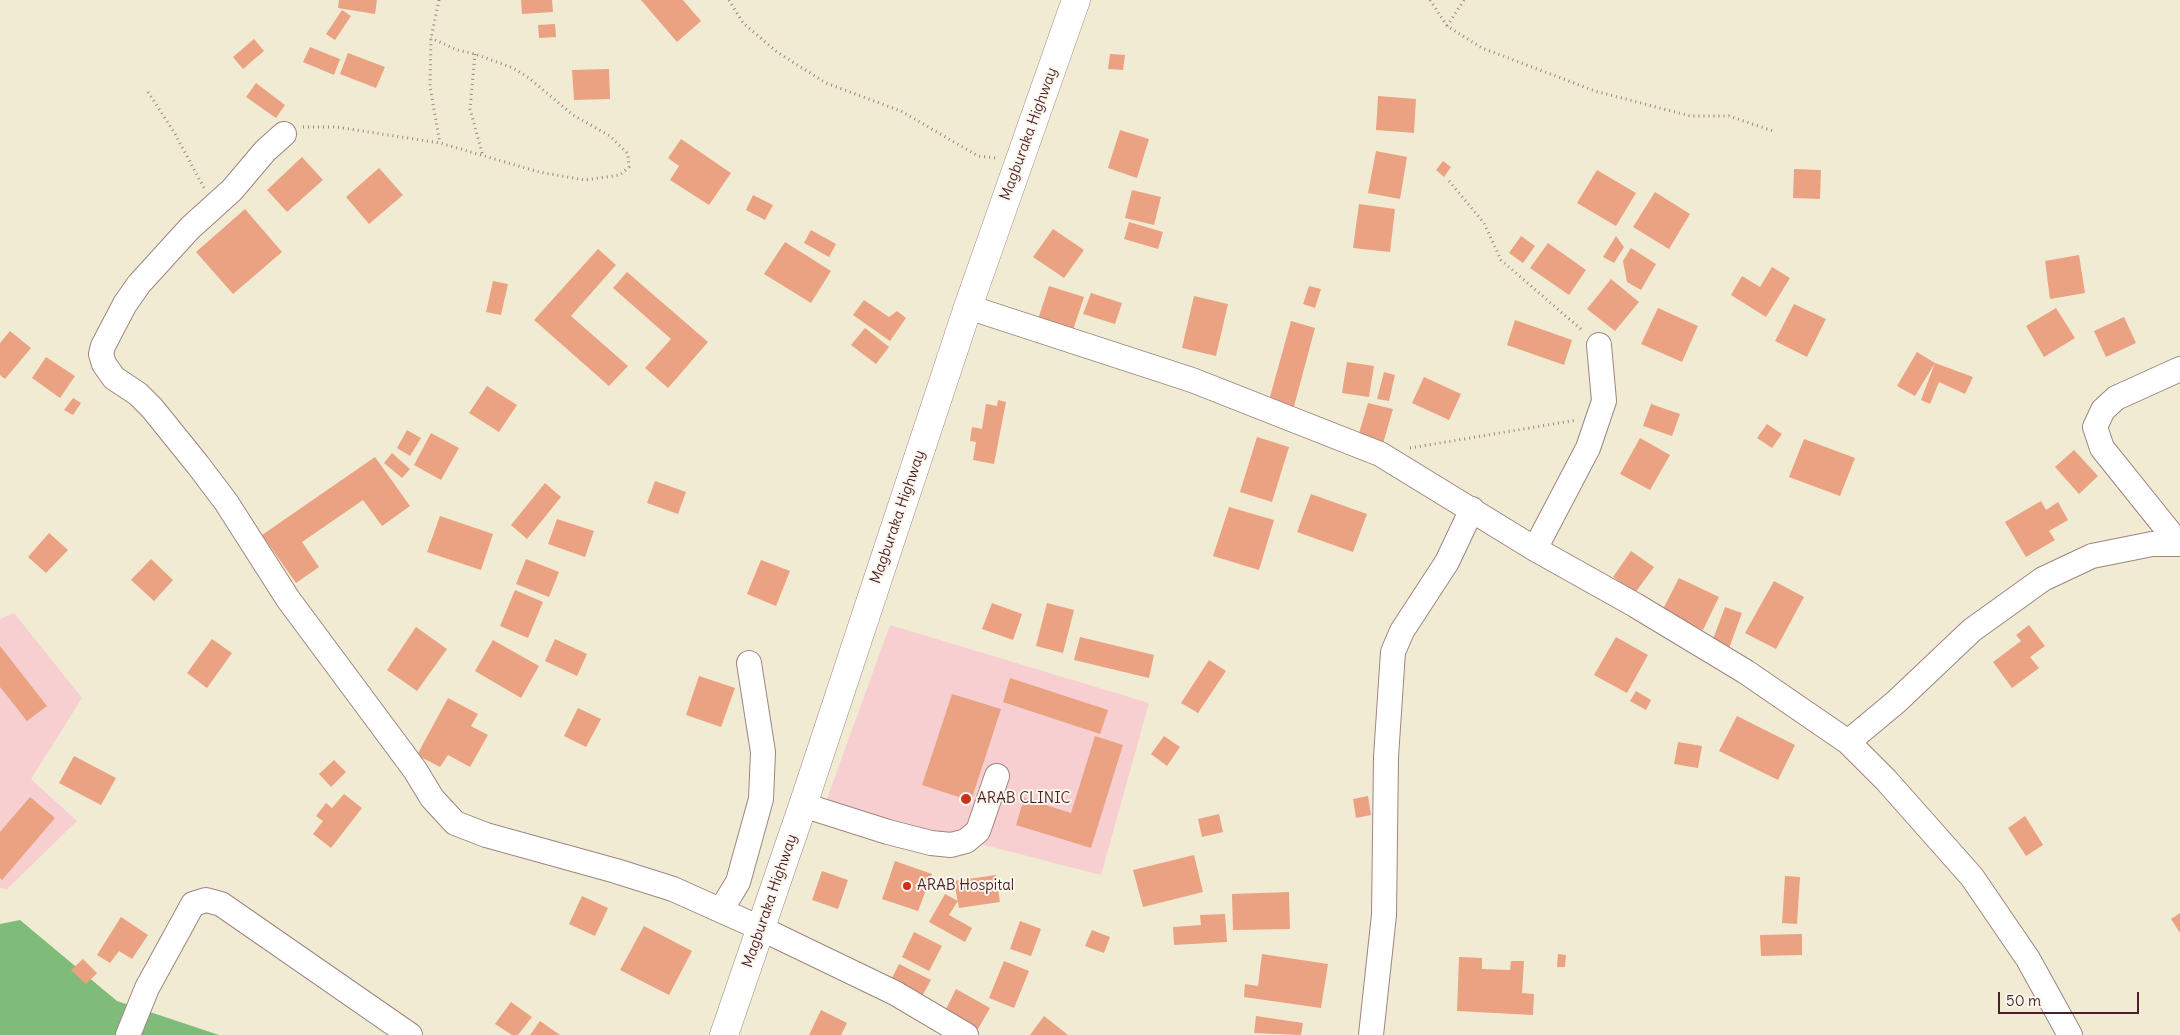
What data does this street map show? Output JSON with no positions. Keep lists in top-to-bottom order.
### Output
{
  "streets": {
    "main road": ["Magburaka Highway"]
  },
  "places": ["ARAB CLINIC", "ARAB Hospital"],
  "scale_bar": "50 m"
}
